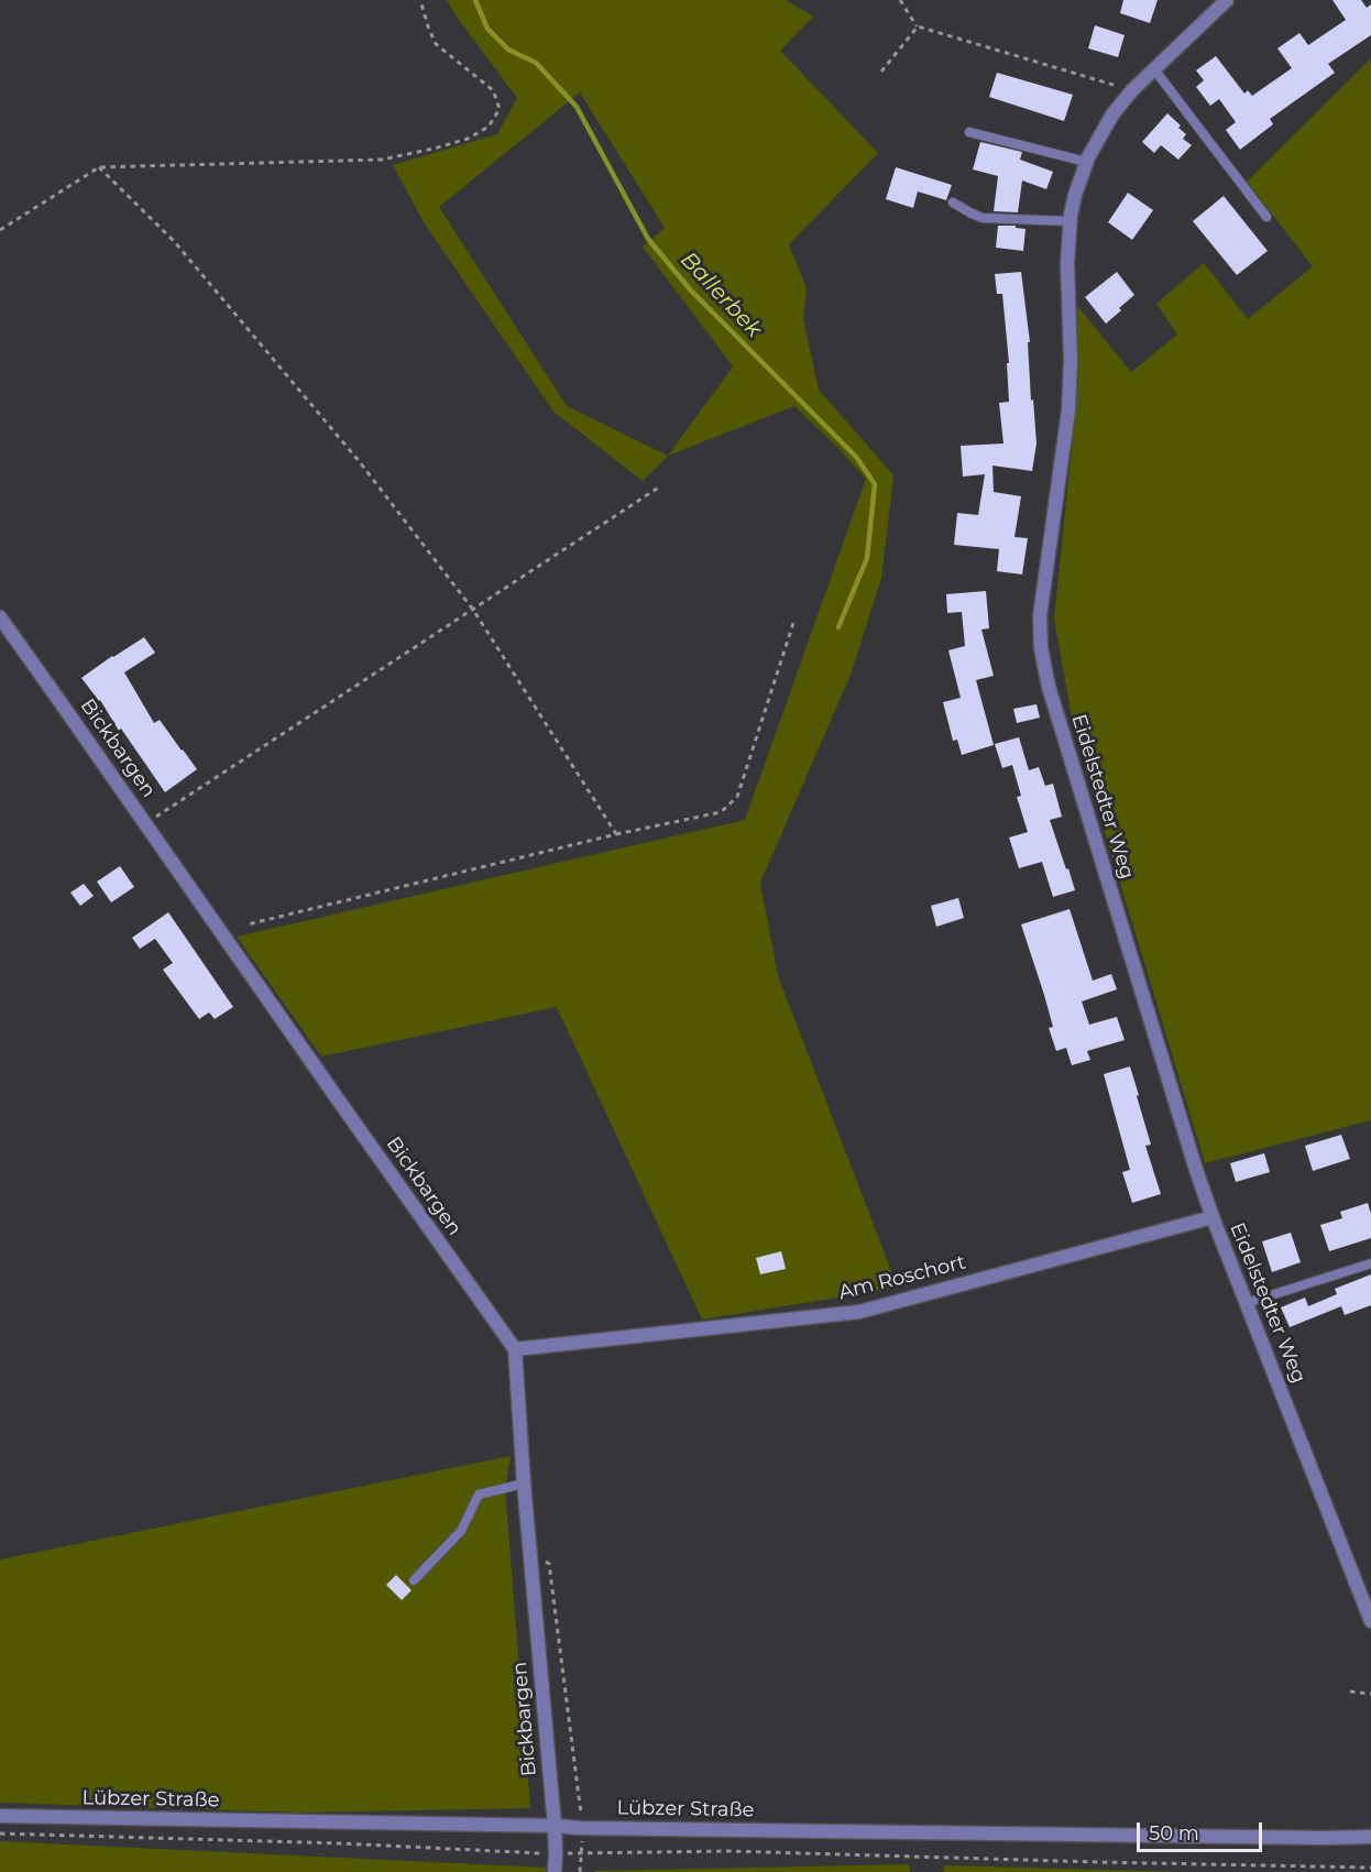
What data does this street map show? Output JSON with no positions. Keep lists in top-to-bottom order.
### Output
{
  "streets": {
    "street": [
      "Bickbargen",
      "Eidelstedter Weg",
      "Am Roschort",
      "Lübzer Straße"
    ]
  },
  "crossings": [
    ["Bickbargen", "Am Roschort"],
    ["Bickbargen", "Lübzer Straße"],
    ["Eidelstedter Weg", "Am Roschort"]
  ],
  "water": ["Ballerbek"],
  "scale_bar": "50 m"
}
